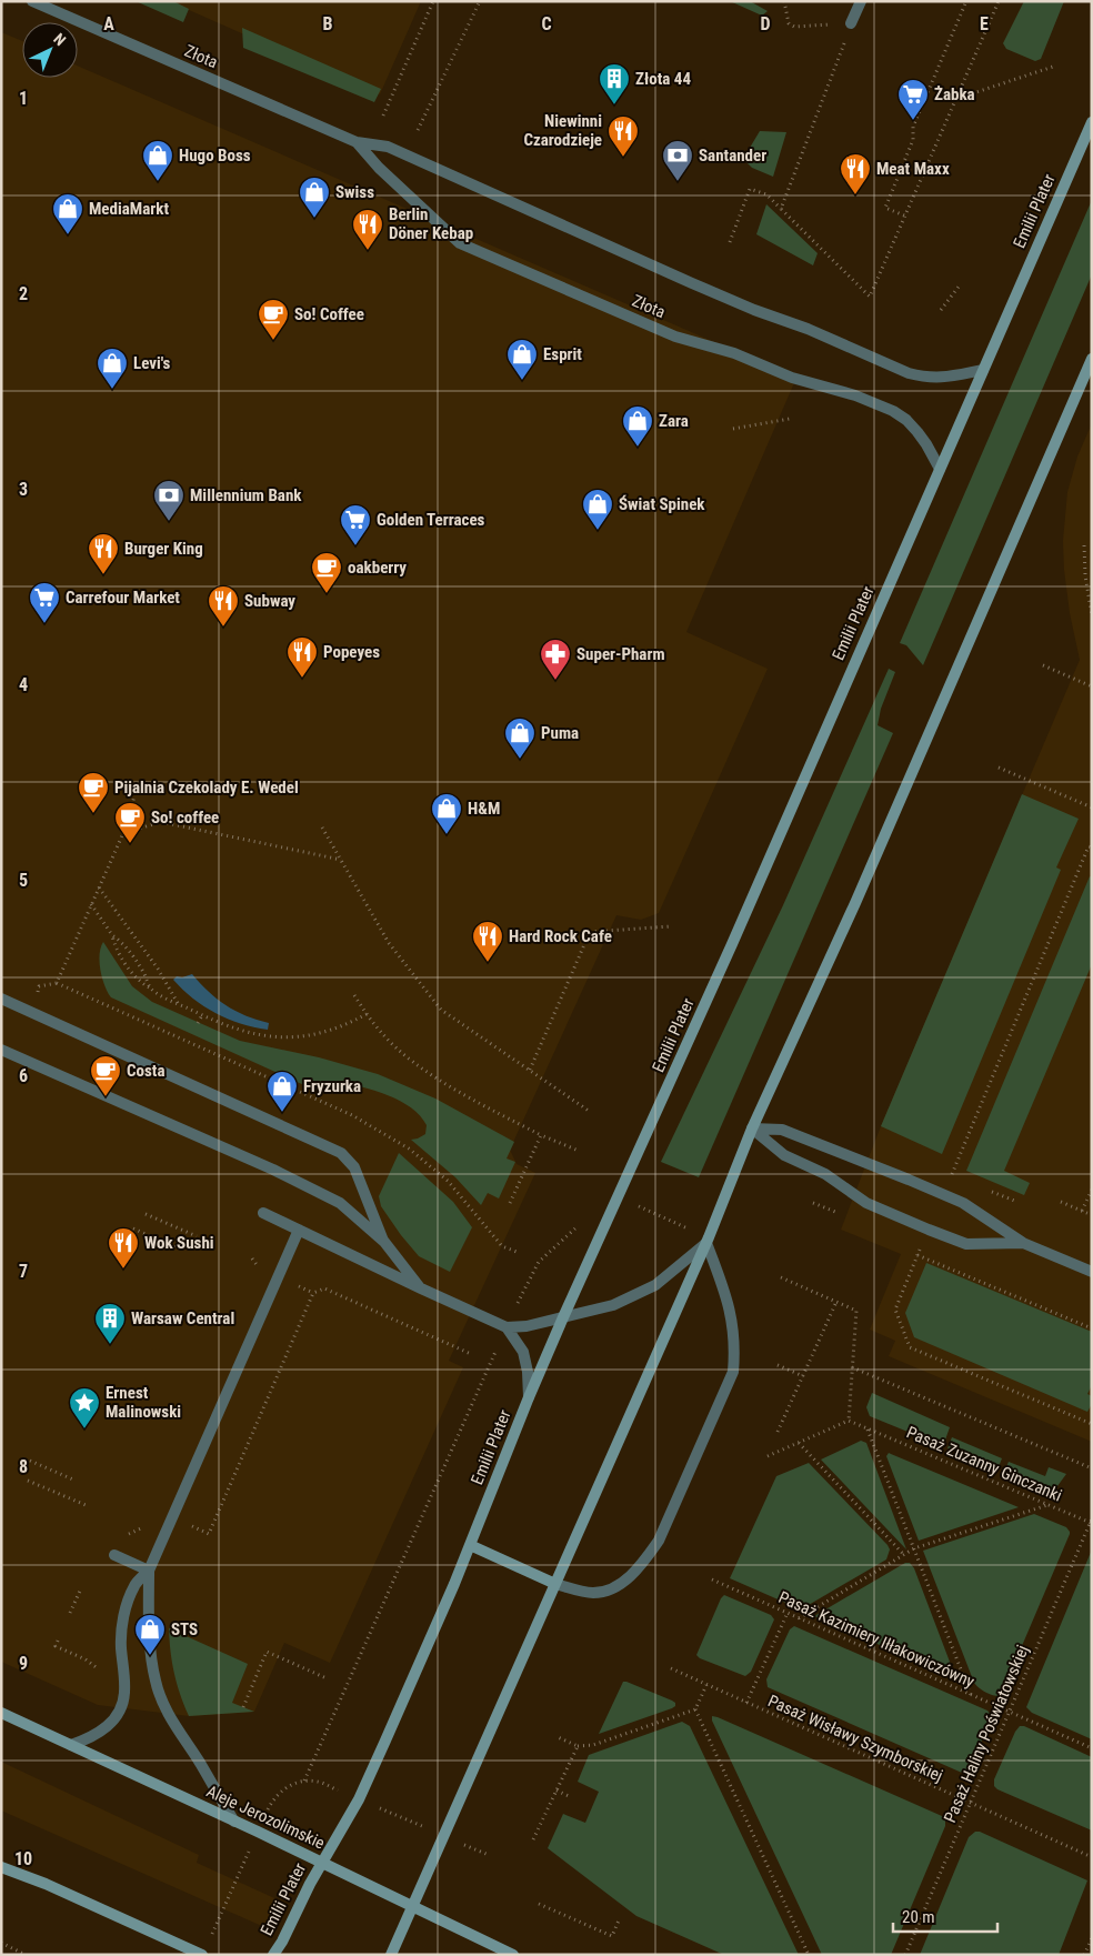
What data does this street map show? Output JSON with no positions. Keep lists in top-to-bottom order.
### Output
{
  "streets": {
    "street": ["Złota", "Emilii Plater", "Aleje Jerozolimskie"],
    "path": [
      "Pasaż Zuzanny Ginczanki",
      "Pasaż Kazimiery Iłłakowiczówny",
      "Pasaż Haliny Poświatowskiej",
      "Pasaż Wisławy Szymborskiej"
    ]
  },
  "crossings": [
    ["Złota", "Emilii Plater"],
    ["Emilii Plater", "Aleje Jerozolimskie"],
    ["Pasaż Zuzanny Ginczanki", "Pasaż Haliny Poświatowskiej"],
    ["Pasaż Kazimiery Iłłakowiczówny", "Pasaż Haliny Poświatowskiej"],
    ["Pasaż Haliny Poświatowskiej", "Pasaż Wisławy Szymborskiej"]
  ],
  "places": {
    "building": ["Złota 44", "Warsaw Central"],
    "supermarket": ["Żabka", "Golden Terraces", "Carrefour Market"],
    "restaurant": [
      "Niewinni Czarodzieje",
      "Meat Maxx",
      "Berlin Döner Kebap",
      "Burger King",
      "Subway",
      "Popeyes",
      "Hard Rock Cafe",
      "Wok Sushi"
    ],
    "shop": [
      "Hugo Boss",
      "Swiss",
      "MediaMarkt",
      "Esprit",
      "Levi's",
      "Zara",
      "Świat Spinek",
      "Puma",
      "H&M",
      "Fryzurka",
      "STS"
    ],
    "bank": ["Santander", "Millennium Bank"],
    "cafe": [
      "So! Coffee",
      "oakberry",
      "Pijalnia Czekolady E. Wedel",
      "So! coffee",
      "Costa"
    ],
    "pharmacy": ["Super-Pharm"],
    "place": ["Ernest Malinowski"]
  },
  "scale_bar": "20 m",
  "north": "top right",
  "grid": {
    "columns": [
      "A",
      "B",
      "C",
      "D",
      "E"
    ],
    "rows": [
      "1",
      "2",
      "3",
      "4",
      "5",
      "6",
      "7",
      "8",
      "9",
      "10"
    ]
  }
}
